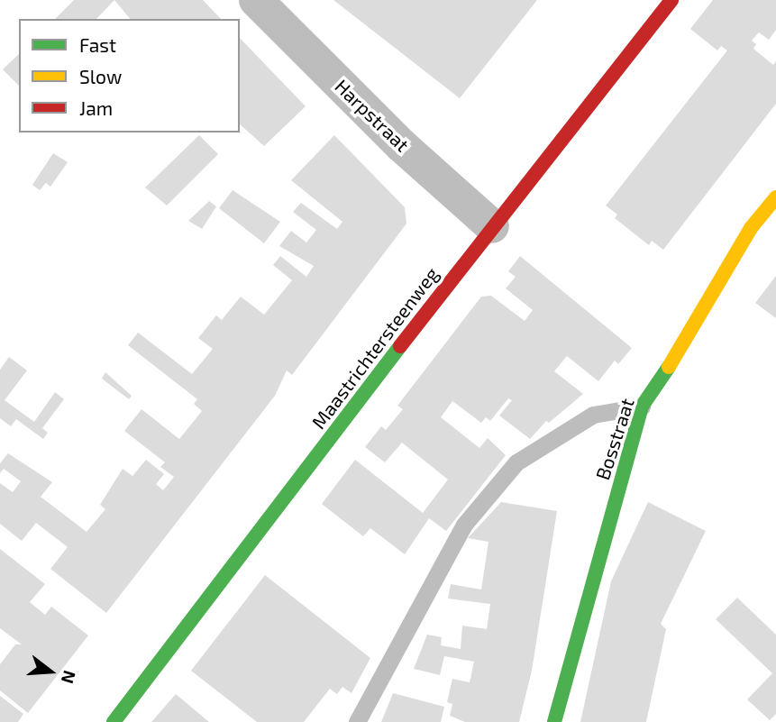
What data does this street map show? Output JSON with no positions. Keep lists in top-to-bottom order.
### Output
{
  "streets": {
    "main road": ["Maastrichtersteenweg", "Bosstraat"],
    "street": ["Harpstraat"]
  },
  "crossings": [
    ["Harpstraat", "Maastrichtersteenweg"]
  ],
  "legend": ["Fast", "Slow", "Jam"],
  "north": "right"
}
